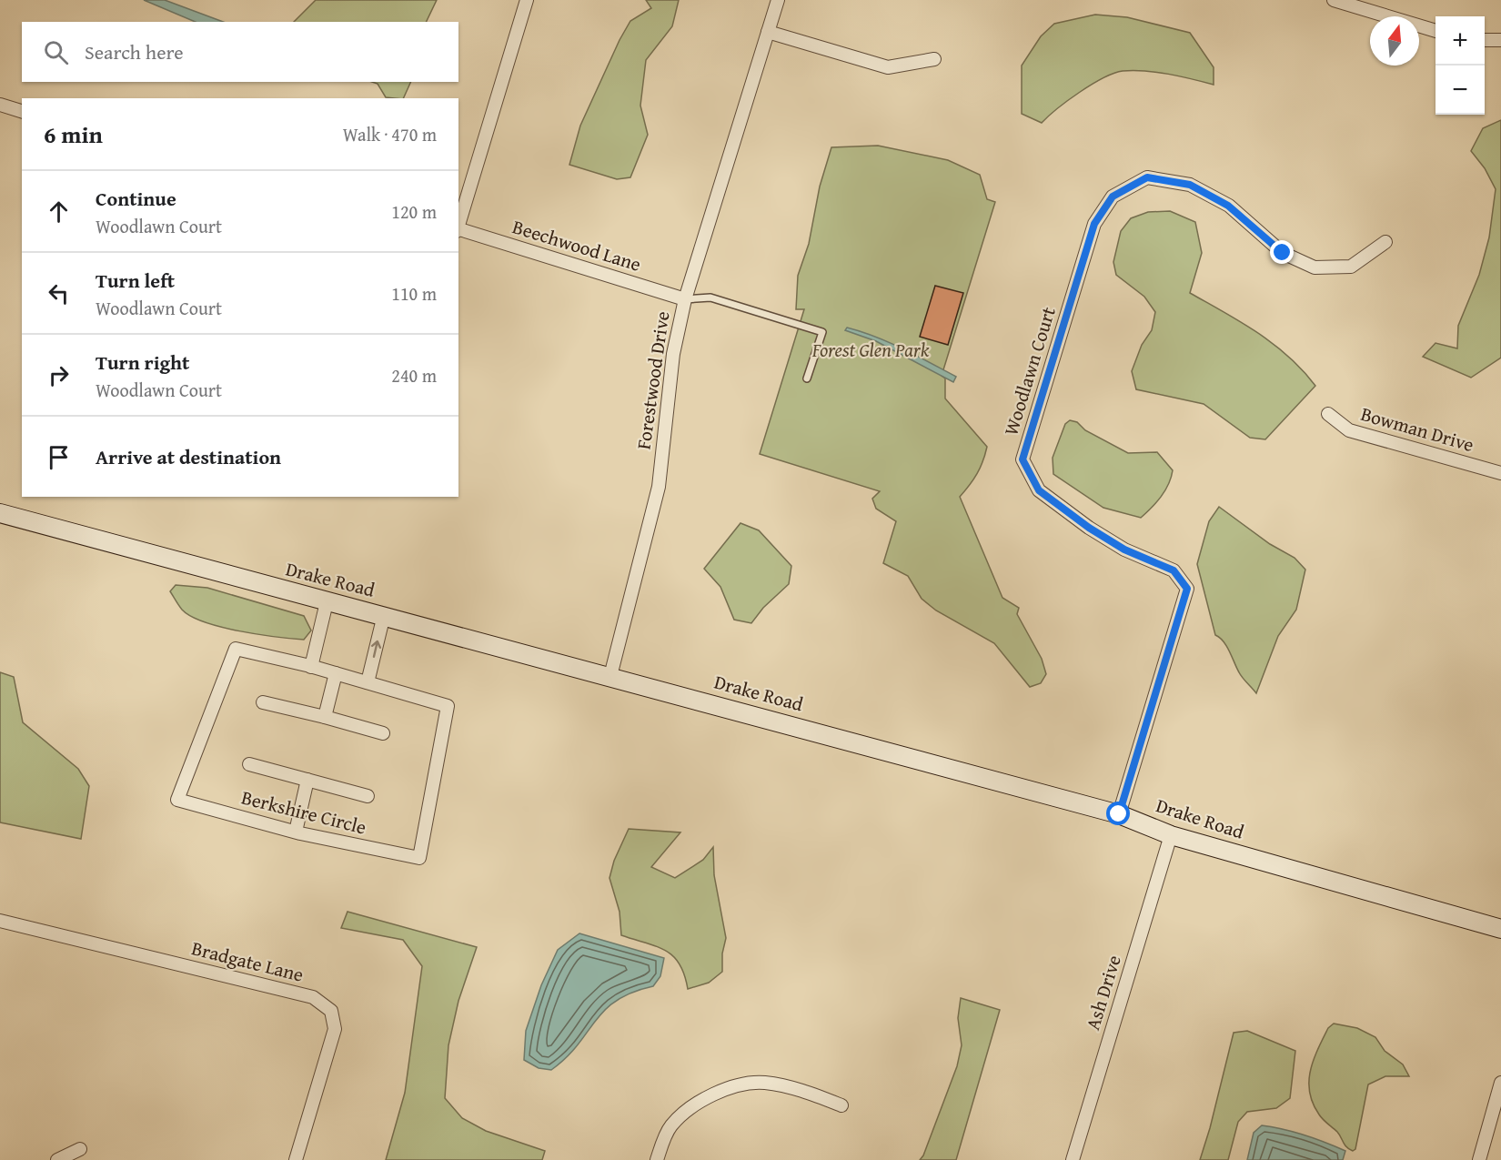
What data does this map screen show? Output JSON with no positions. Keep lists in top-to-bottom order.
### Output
{
  "streets": {
    "street": [
      "Beechwood Lane",
      "Woodlawn Court",
      "Forestwood Drive",
      "Bowman Drive",
      "Drake Road",
      "Berkshire Circle",
      "Bradgate Lane",
      "Ash Drive"
    ]
  },
  "crossings": [
    ["Beechwood Lane", "Forestwood Drive"],
    ["Woodlawn Court", "Drake Road"],
    ["Forestwood Drive", "Drake Road"],
    ["Drake Road", "Ash Drive"]
  ],
  "parks": ["Forest Glen Park"],
  "north": "top",
  "page": {
    "map_buttons": ["+", "−"],
    "search": "Search here",
    "heading": ["6 min", "Walk · 470 m"],
    "list": [
      ["Continue", "Woodlawn Court", "120 m"],
      ["Turn left", "Woodlawn Court", "110 m"],
      ["Turn right", "Woodlawn Court", "240 m"],
      "Arrive at destination"
    ]
  }
}
